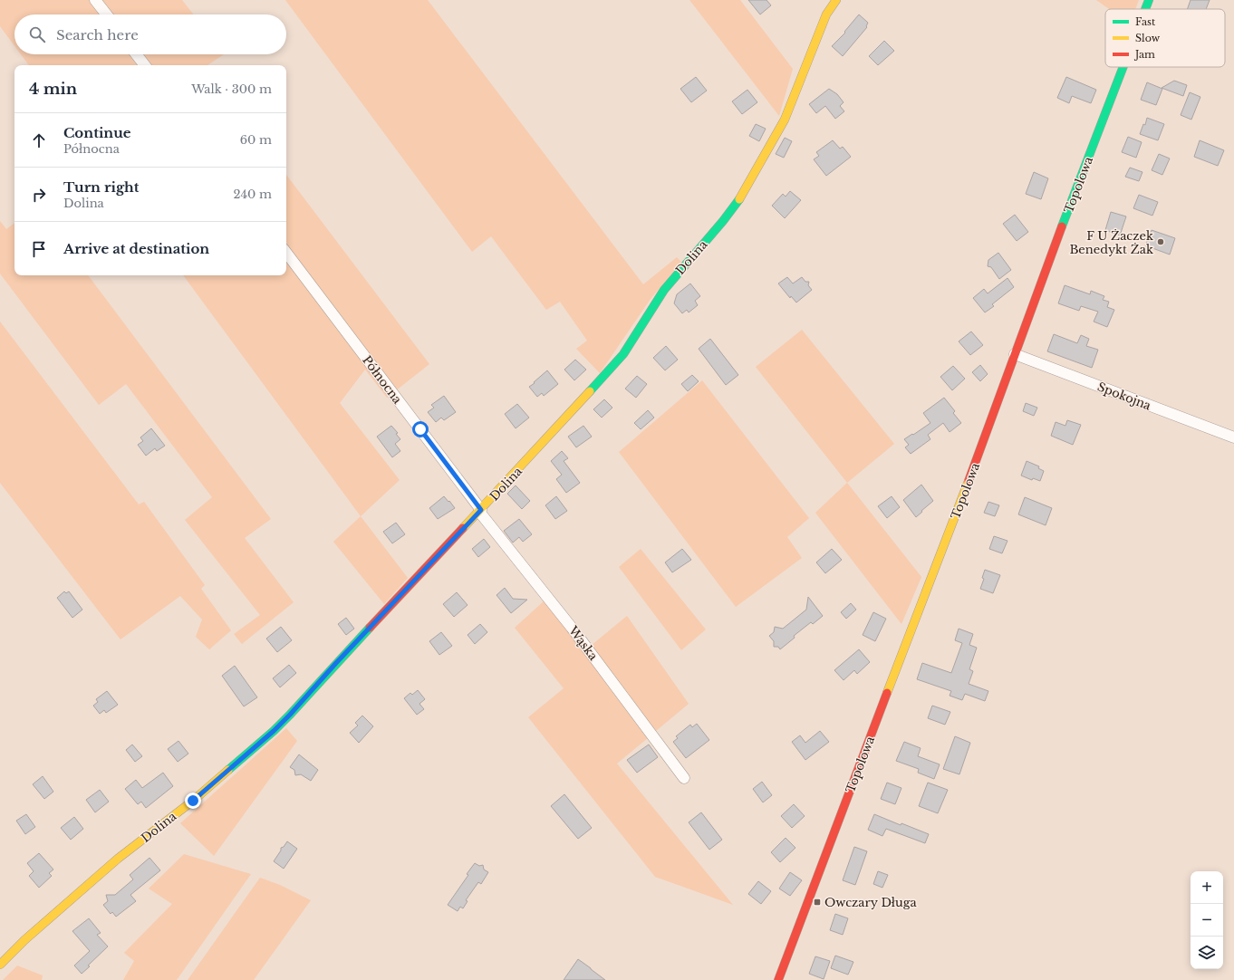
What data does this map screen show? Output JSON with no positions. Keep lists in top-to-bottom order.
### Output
{
  "streets": {
    "street": [
      "Topolowa",
      "Dolina",
      "Północna",
      "Spokojna",
      "Wąska"
    ]
  },
  "crossings": [
    ["Topolowa", "Spokojna"],
    ["Dolina", "Północna"],
    ["Dolina", "Wąska"],
    ["Północna", "Wąska"]
  ],
  "places": {
    "other": ["F U Żaczek Benedykt Żak"],
    "transit": ["Owczary Długa"]
  },
  "legend": ["Fast", "Slow", "Jam"],
  "page": {
    "search": "Search here",
    "heading": ["4 min", "Walk · 300 m"],
    "list": [
      ["Continue", "Północna", "60 m"],
      ["Turn right", "Dolina", "240 m"],
      "Arrive at destination"
    ],
    "map_buttons": ["+", "−"]
  }
}
